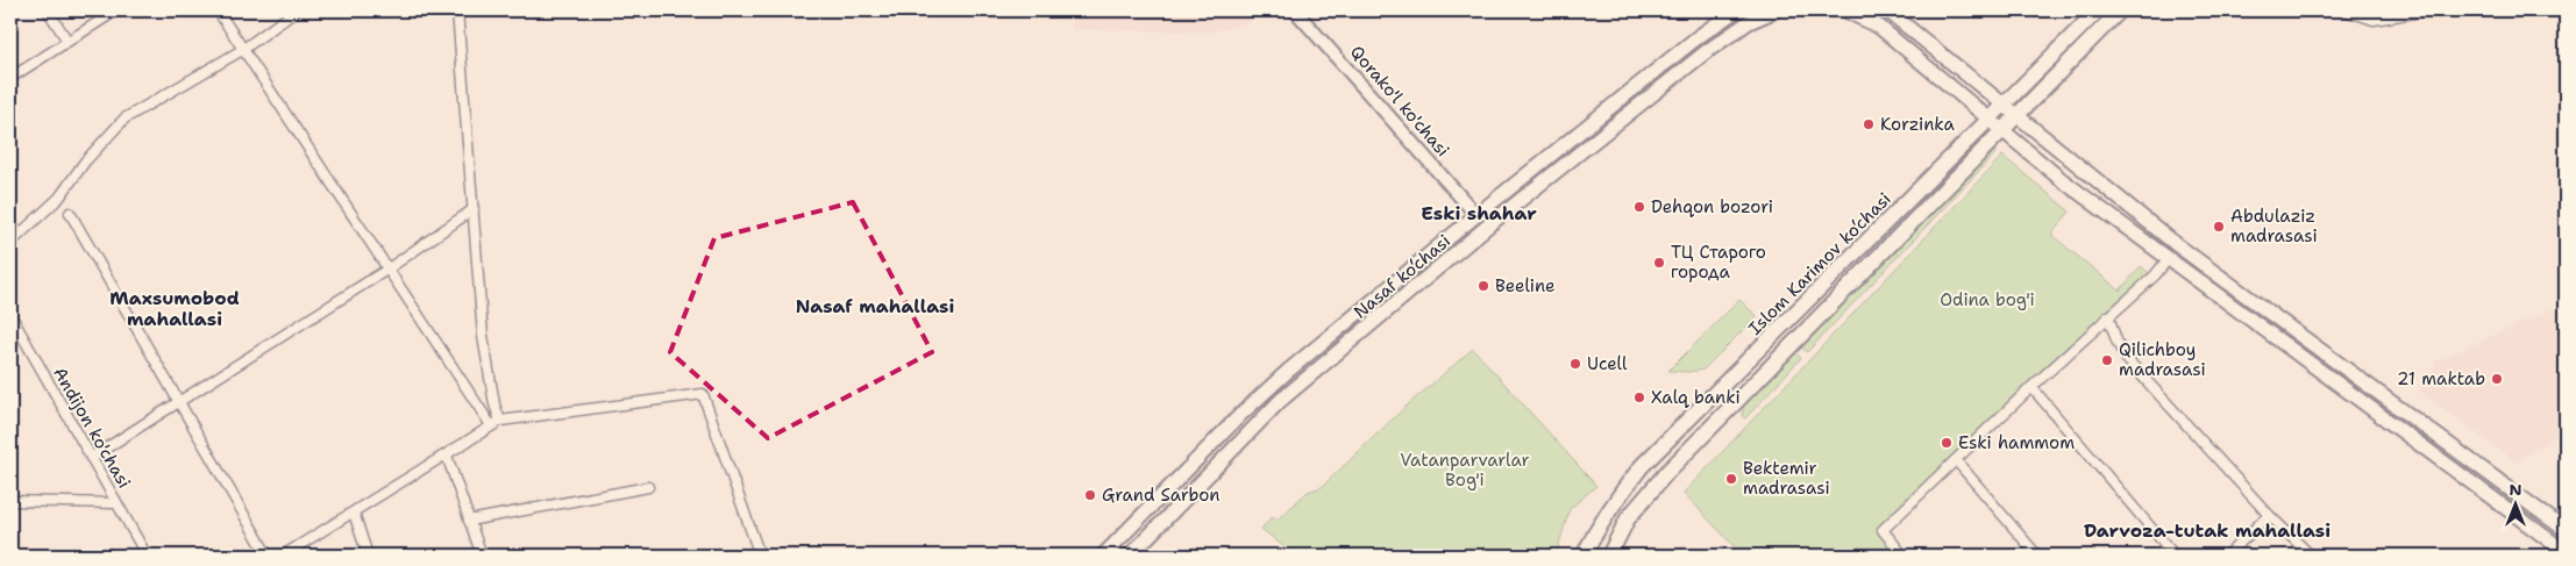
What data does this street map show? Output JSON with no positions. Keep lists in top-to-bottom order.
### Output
{
  "streets": {
    "main road": ["Islom Karimov ko‘chasi", "Nasaf ko‘chasi"],
    "street": ["Qorako'l ko'chasi", "Andijon ko'chasi"]
  },
  "crossings": [
    ["Qorako'l ko'chasi", "Nasaf ko‘chasi"]
  ],
  "districts": [
    "Eski shahar",
    "Maxsumobod mahallasi",
    "Nasaf mahallasi",
    "Darvoza-tutak mahallasi"
  ],
  "parks": ["Odina bog'i", "Vatanparvarlar Bog'i"],
  "places": [
    "Korzinka",
    "Dehqon bozori",
    "Abdulaziz madrasasi",
    "ТЦ Старого города",
    "Beeline",
    "Qilichboy madrasasi",
    "Ucell",
    "21 maktab",
    "Xalq banki",
    "Eski hammom",
    "Bektemir madrasasi",
    "Grand Sarbon"
  ],
  "north": "top"
}
